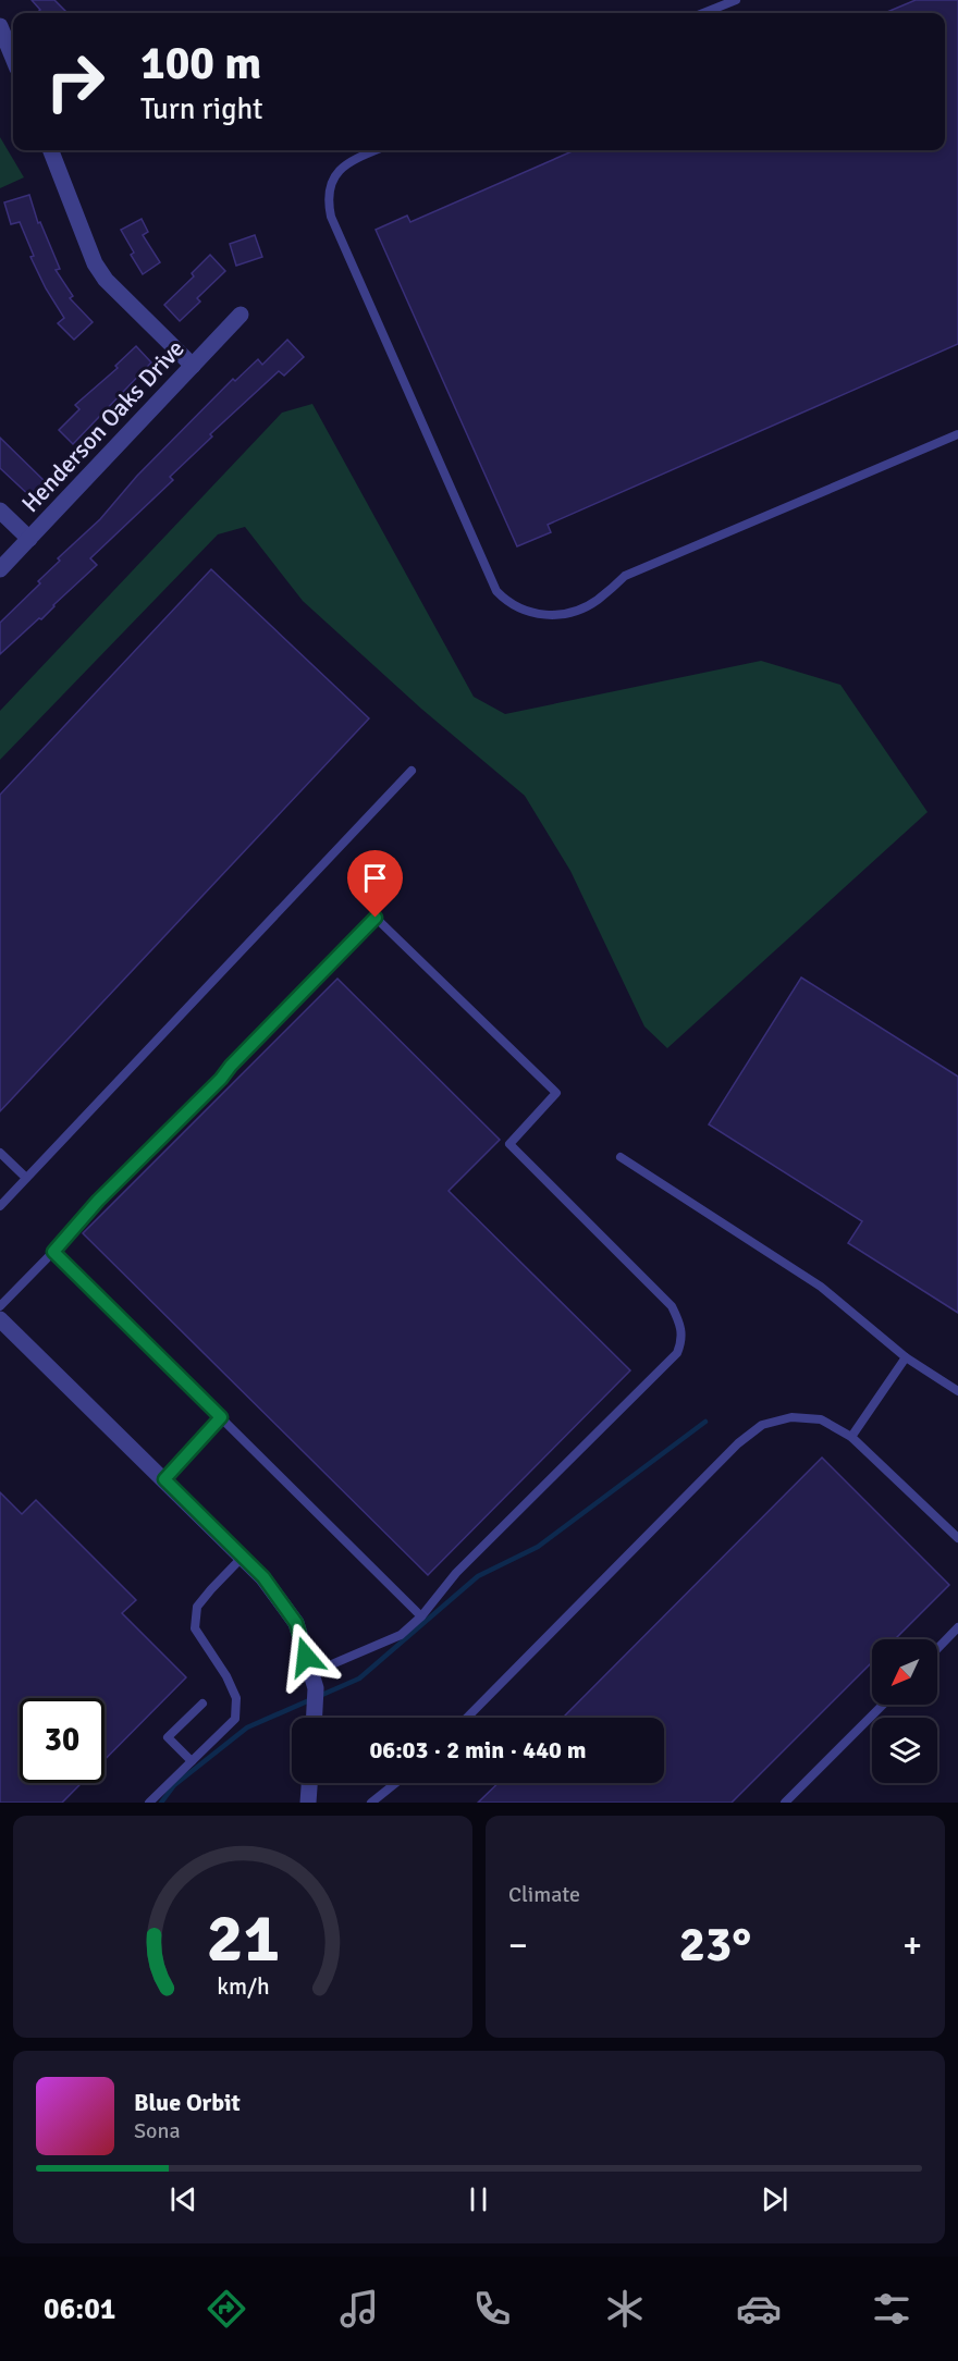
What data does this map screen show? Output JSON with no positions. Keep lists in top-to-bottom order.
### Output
{
  "streets": {
    "street": ["Henderson Oaks Drive"]
  },
  "north": "bottom left",
  "page": {
    "turn": ["100 m", "Turn right"],
    "limit": "30",
    "trip": "06:03 · 2 min · 440 m",
    "tile": "Climate",
    "heat": ["−", "23°", "+"],
    "song": ["Blue Orbit", "Sona"],
    "tabs": "06:01",
    "gauge": ["21", "km/h"]
  }
}
